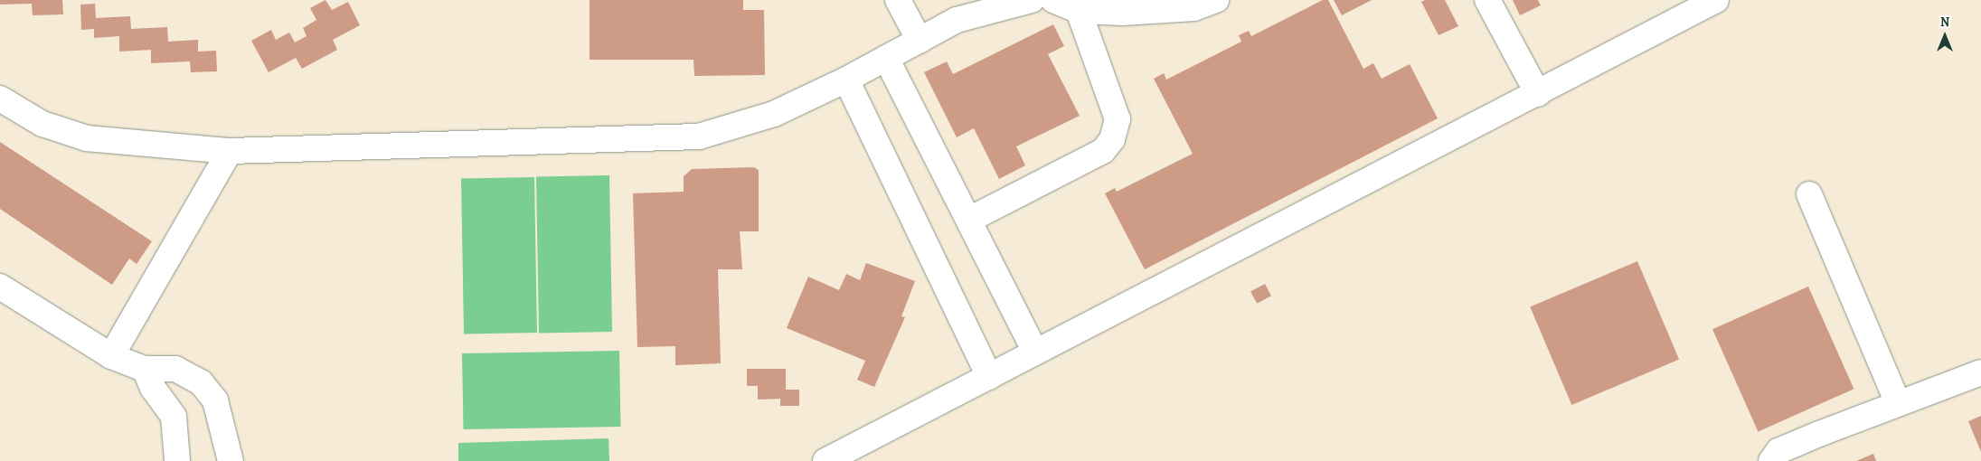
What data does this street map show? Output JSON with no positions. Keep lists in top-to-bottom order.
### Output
{
  "north": "top"
}
